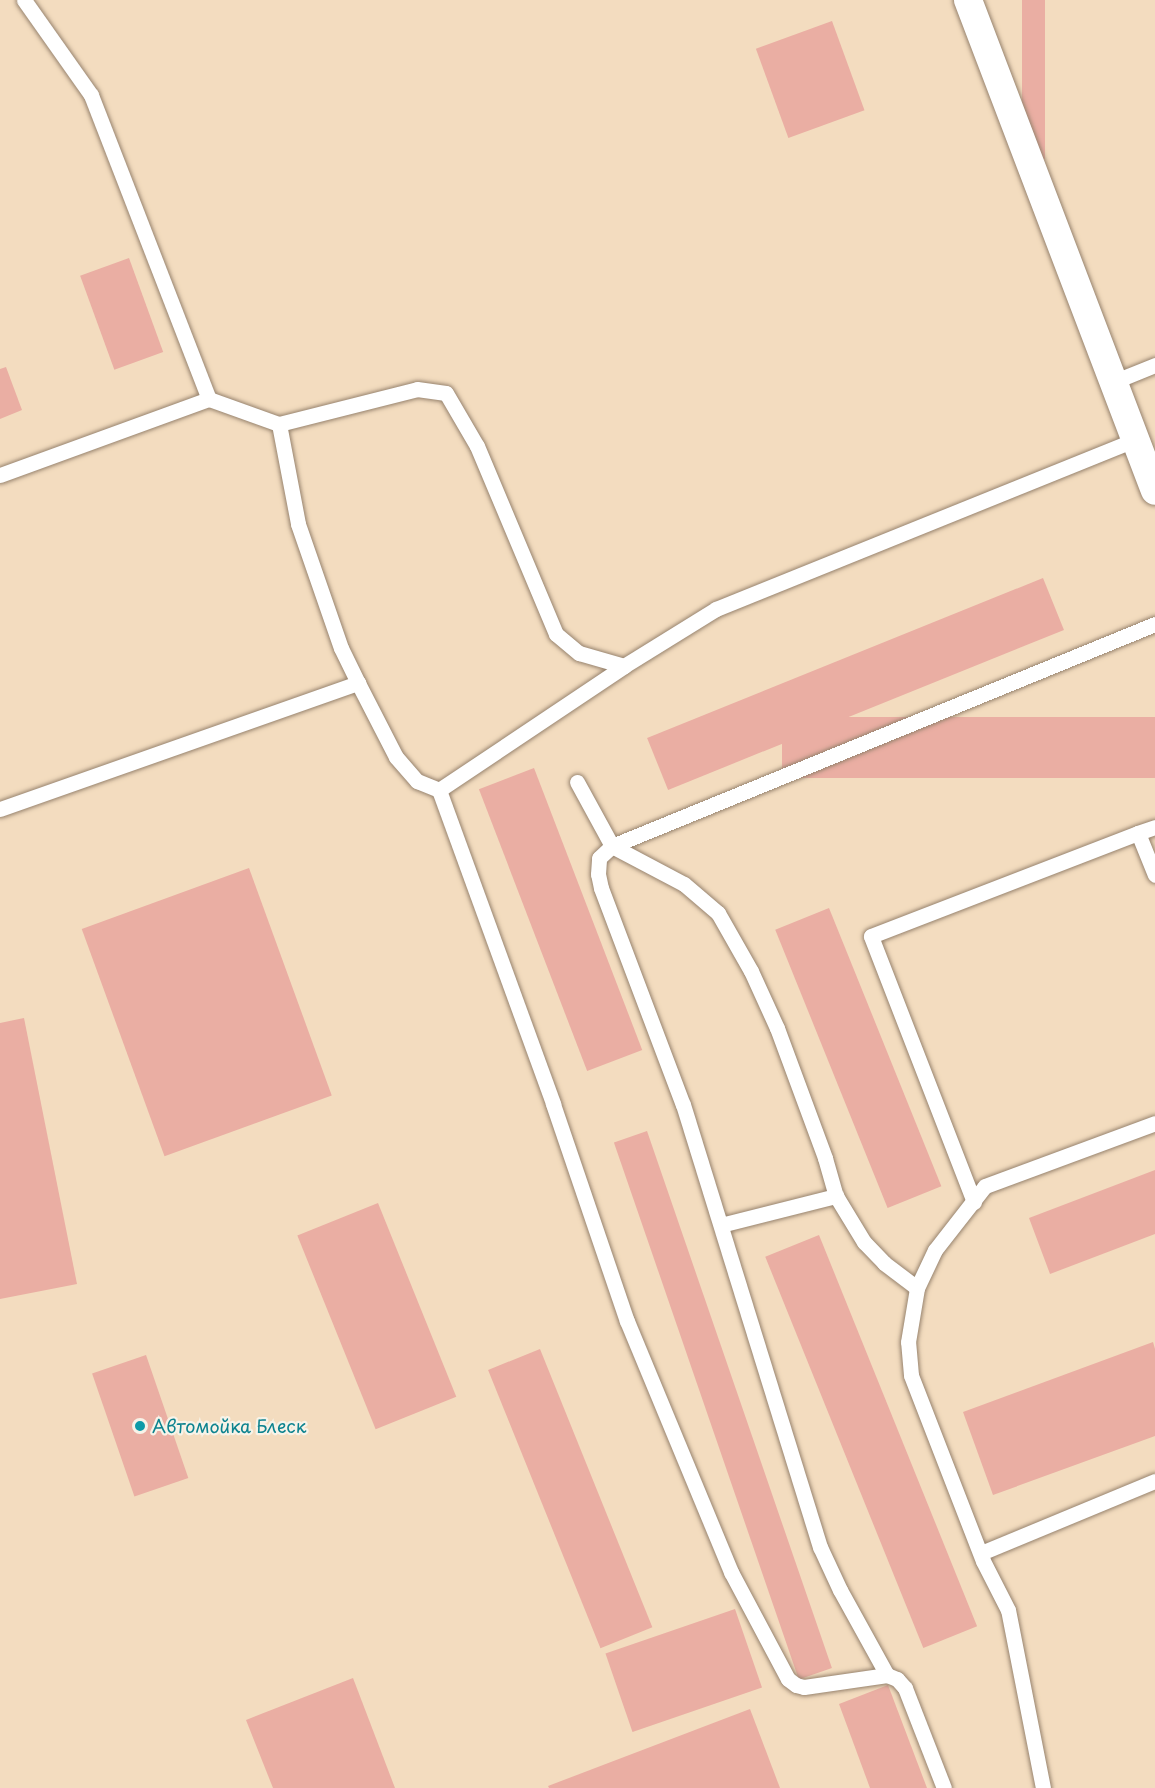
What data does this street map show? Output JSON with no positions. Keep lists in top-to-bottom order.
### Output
{
  "places": ["Автомойка Блеск"]
}
